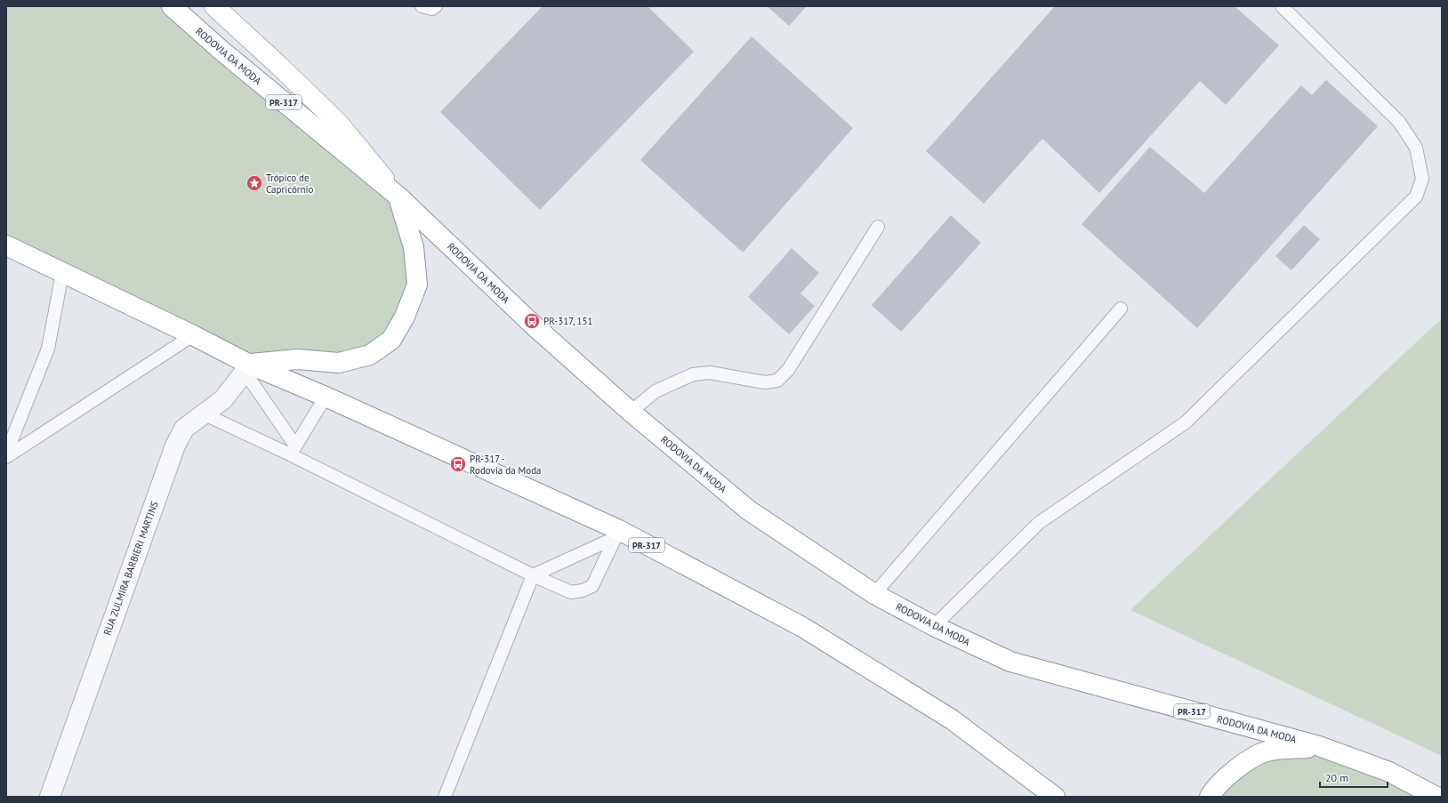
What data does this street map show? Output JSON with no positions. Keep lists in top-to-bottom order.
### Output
{
  "streets": {
    "main road": ["RODOVIA DA MODA", "PR-317"],
    "street": ["RUA ZULMIRA BARBIERI MARTINS"]
  },
  "crossings": [
    ["RODOVIA DA MODA", "PR-317"],
    ["PR-317", "RUA ZULMIRA BARBIERI MARTINS"]
  ],
  "places": {
    "place": ["Trópico de Capricórnio"],
    "bus stop": ["PR-317, 151", "PR-317 - Rodovia da Moda"]
  },
  "scale_bar": "20 m"
}
